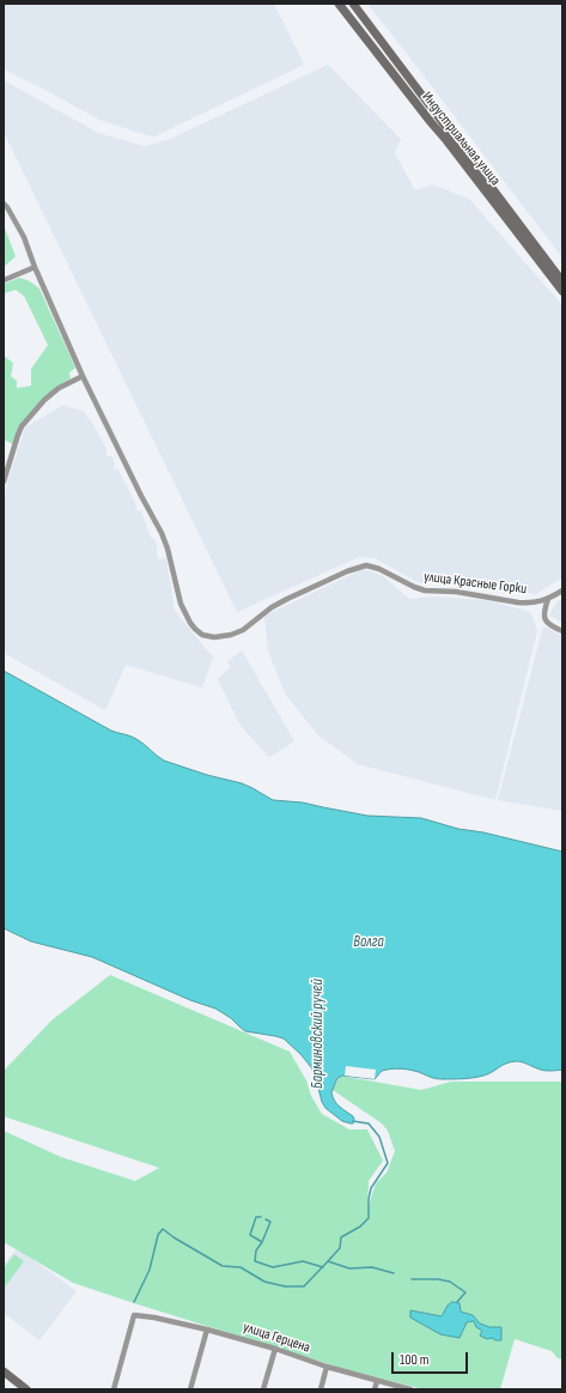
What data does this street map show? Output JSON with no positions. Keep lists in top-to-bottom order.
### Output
{
  "streets": {
    "street": ["Индустриальная улица", "улица Красные Горки", "улица Герцена"]
  },
  "water": ["Волга", "Барминовский ручей"],
  "scale_bar": "100 m"
}
